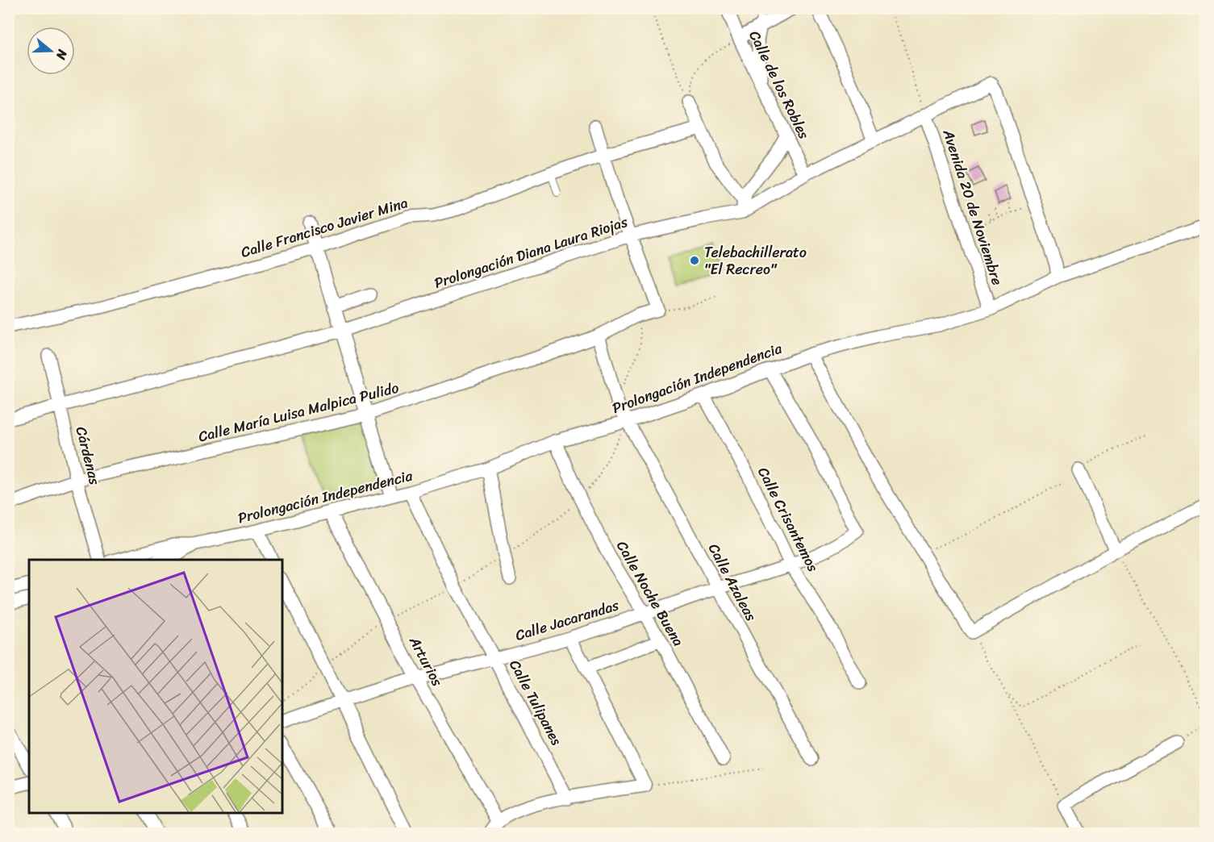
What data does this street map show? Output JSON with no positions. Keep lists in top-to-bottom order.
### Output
{
  "streets": {
    "street": [
      "Calle de los Robles",
      "Avenida 20 de Noviembre",
      "Calle Francisco Javier Mina",
      "Prolongación Diana Laura Riojas",
      "Prolongación Independencia",
      "Calle María Luisa Malpica Pulido",
      "Cárdenas",
      "Calle Crisantemos",
      "Calle Azaleas",
      "Calle Noche Buena",
      "Calle Jacarandas",
      "Arturios",
      "Calle Tulipanes"
    ]
  },
  "crossings": [
    ["Calle de los Robles", "Prolongación Diana Laura Riojas"],
    ["Avenida 20 de Noviembre", "Prolongación Diana Laura Riojas"],
    ["Avenida 20 de Noviembre", "Prolongación Independencia"],
    ["Prolongación Diana Laura Riojas", "Prolongación Independencia"],
    ["Prolongación Diana Laura Riojas", "Cárdenas"],
    ["Prolongación Independencia", "Calle Crisantemos"],
    ["Prolongación Independencia", "Calle Azaleas"],
    ["Prolongación Independencia", "Calle Noche Buena"],
    ["Prolongación Independencia", "Calle Jacarandas"],
    ["Prolongación Independencia", "Arturios"],
    ["Prolongación Independencia", "Calle Tulipanes"],
    ["Calle María Luisa Malpica Pulido", "Cárdenas"],
    ["Calle María Luisa Malpica Pulido", "Calle Azaleas"],
    ["Calle Crisantemos", "Calle Jacarandas"],
    ["Calle Azaleas", "Calle Jacarandas"],
    ["Calle Noche Buena", "Calle Jacarandas"],
    ["Calle Jacarandas", "Arturios"],
    ["Calle Jacarandas", "Calle Tulipanes"]
  ],
  "places": ["Telebachillerato \"El Recreo\""],
  "north": "right"
}
